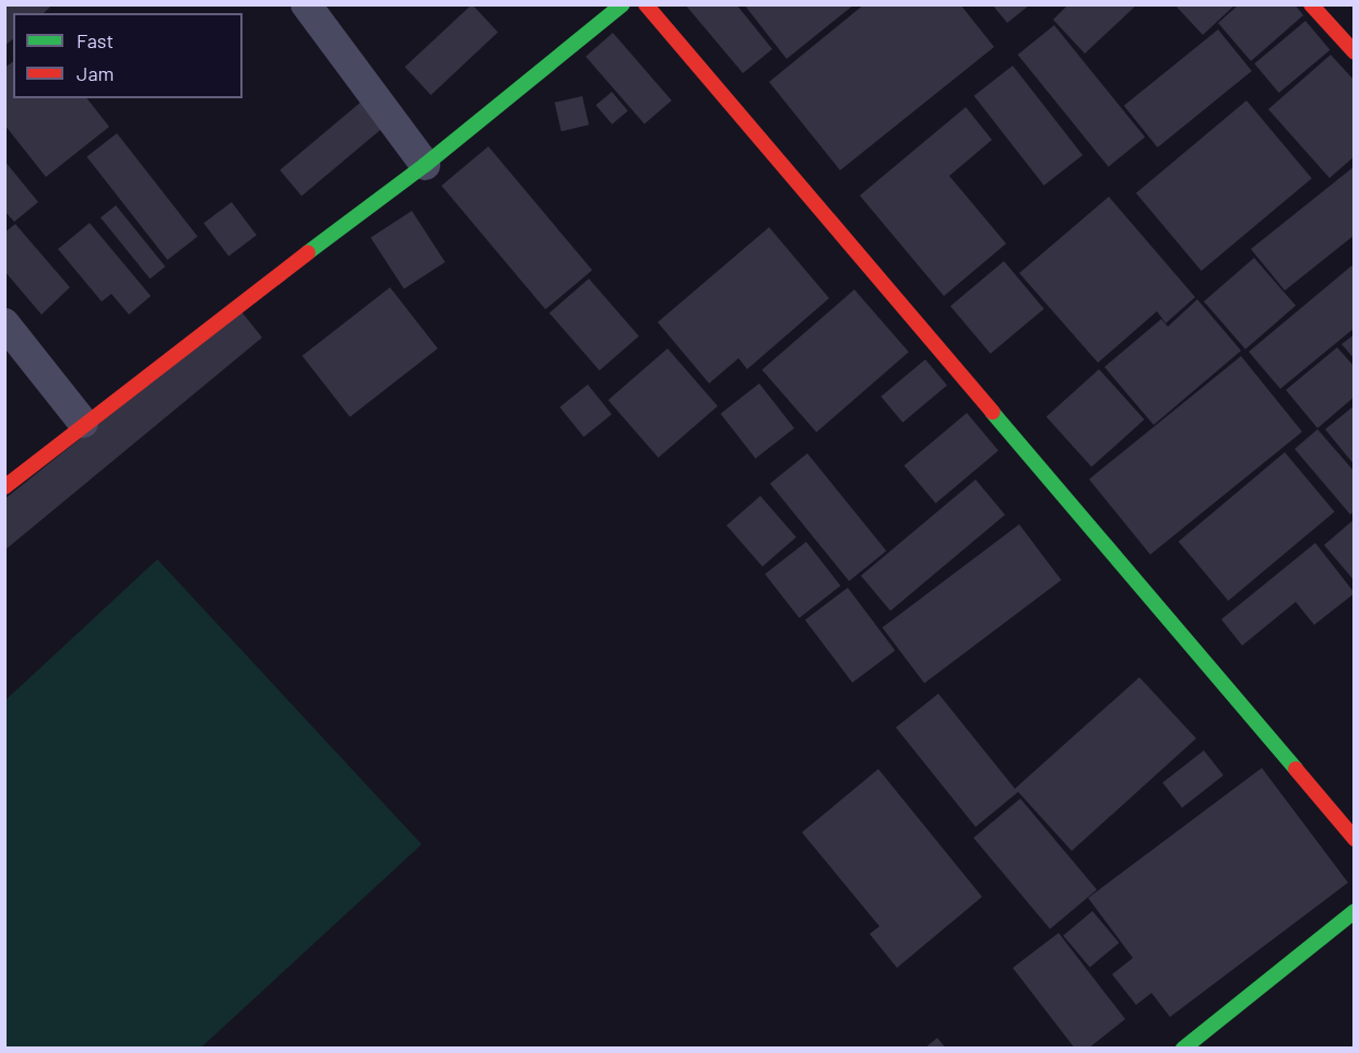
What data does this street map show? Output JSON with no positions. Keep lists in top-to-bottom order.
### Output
{
  "legend": ["Fast", "Jam"]
}
